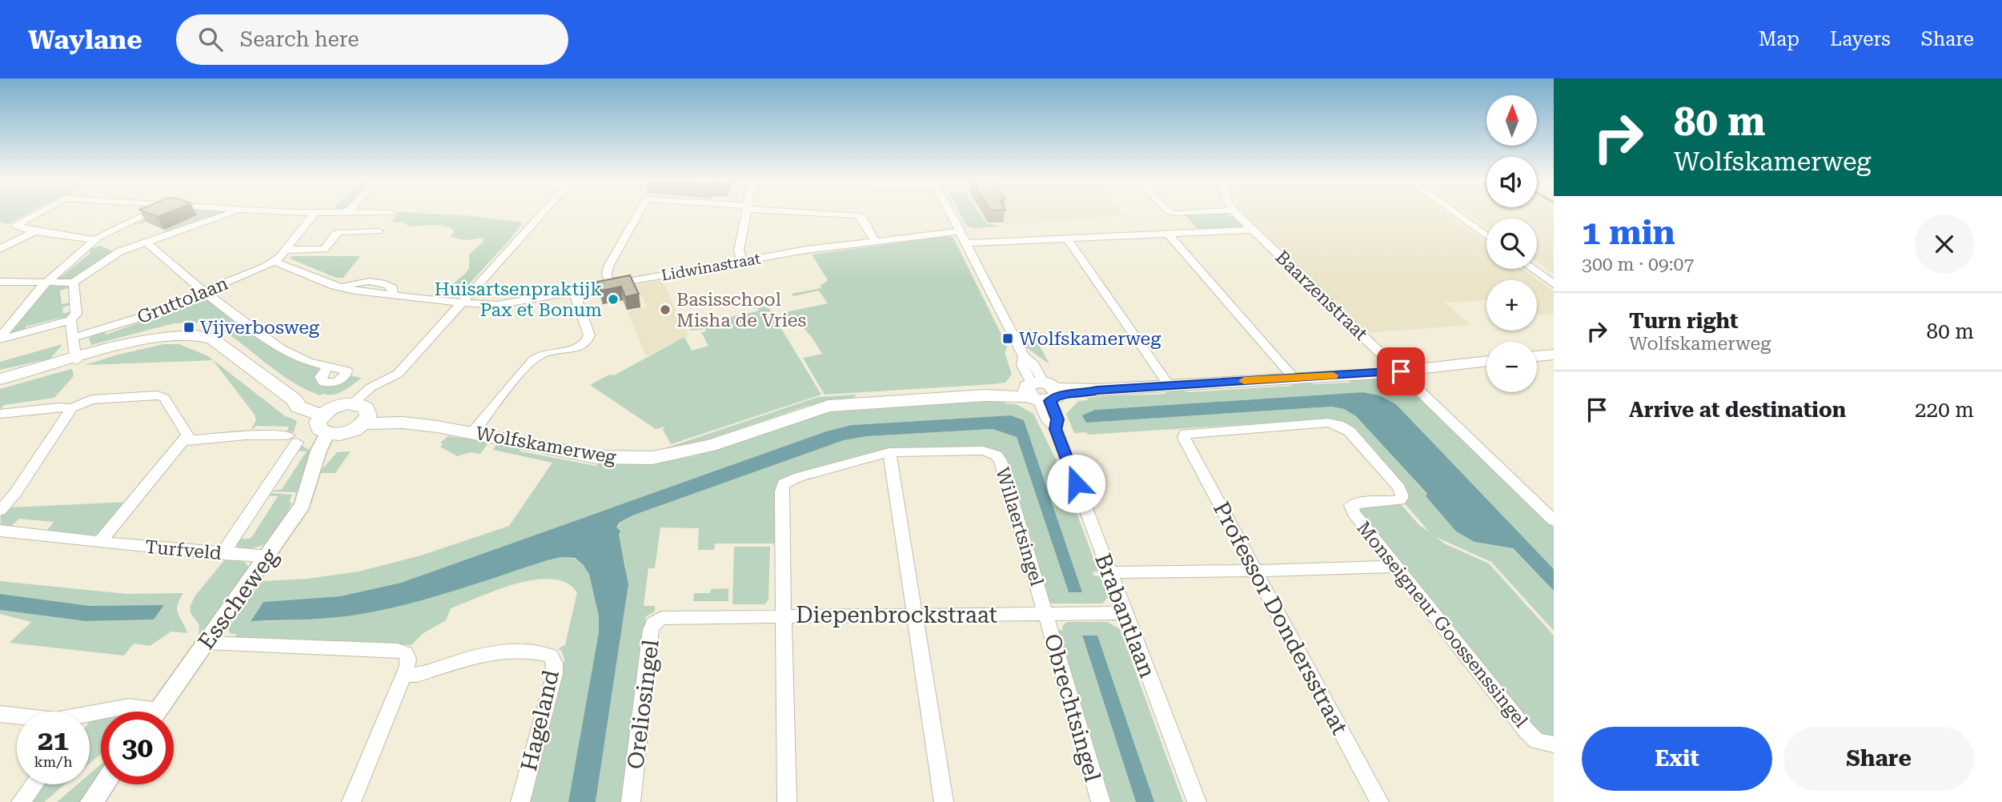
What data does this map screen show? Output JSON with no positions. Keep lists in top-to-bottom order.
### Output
{
  "streets": {
    "main road": ["Wolfskamerweg"],
    "street": [
      "Lidwinastraat",
      "Baarzenstraat",
      "Gruttolaan",
      "Willaertsingel",
      "Turfveld",
      "Esscheweg",
      "Diepenbrockstraat",
      "Brabantlaan",
      "Professor Dondersstraat",
      "Monseigneur Goossenssingel",
      "Oreliosingel",
      "Obrechtsingel",
      "Hageland"
    ]
  },
  "crossings": [
    ["Lidwinastraat", "Gruttolaan"],
    ["Lidwinastraat", "Brabantlaan"],
    ["Baarzenstraat", "Wolfskamerweg"],
    ["Wolfskamerweg", "Brabantlaan"],
    ["Willaertsingel", "Diepenbrockstraat"],
    ["Willaertsingel", "Obrechtsingel"],
    ["Turfveld", "Esscheweg"],
    ["Diepenbrockstraat", "Brabantlaan"],
    ["Diepenbrockstraat", "Oreliosingel"],
    ["Diepenbrockstraat", "Obrechtsingel"],
    ["Professor Dondersstraat", "Monseigneur Goossenssingel"]
  ],
  "places": {
    "other": ["Huisartsenpraktijk Pax et Bonum", "Basisschool Misha de Vries"],
    "transit": ["Vijverbosweg", "Wolfskamerweg"]
  },
  "north": "top",
  "page": {
    "header": "Waylane",
    "search": "Search here",
    "nav": ["Map", "Layers", "Share"],
    "turn": ["80 m", "Wolfskamerweg"],
    "map_buttons": ["+", "−"],
    "heading": ["1 min", "300 m · 09:07"],
    "list": [
      {
        "name": "Turn right",
        "note": "Wolfskamerweg",
        "value": "80 m"
      },
      {
        "name": "Arrive at destination",
        "value": "220 m"
      }
    ],
    "speed": "21 km/h",
    "limit": "30",
    "buttons": ["Exit", "Share"]
  }
}
